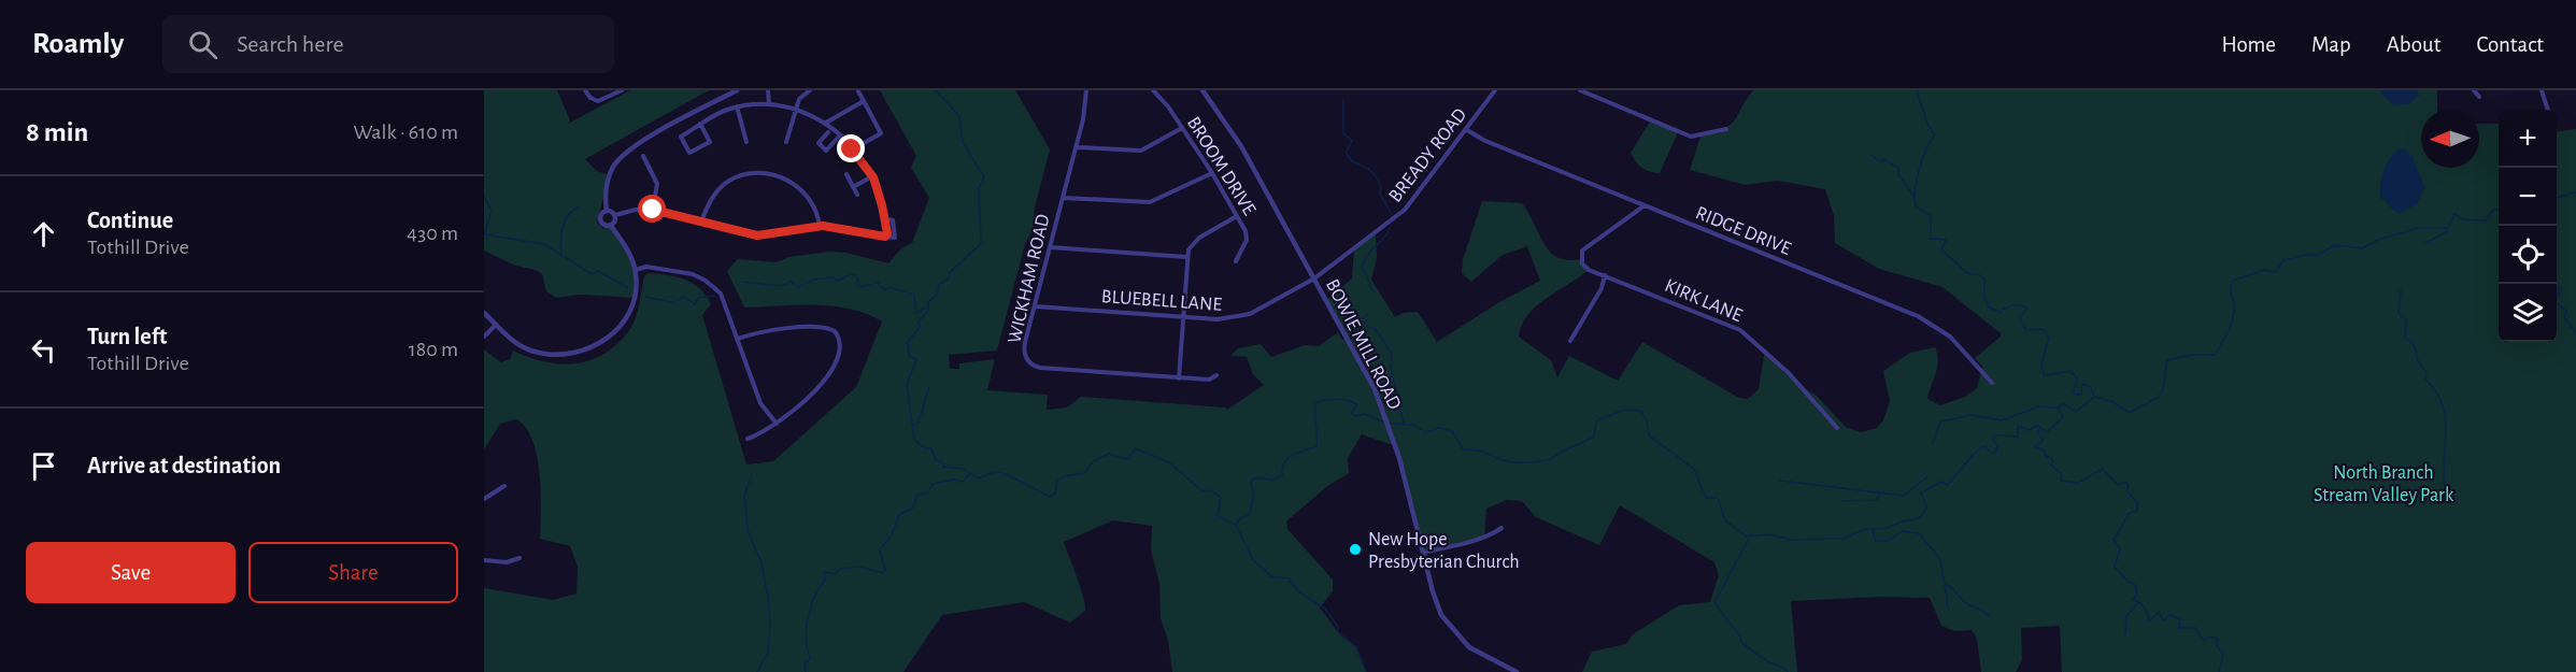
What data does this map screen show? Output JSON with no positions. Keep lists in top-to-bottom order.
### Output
{
  "streets": {
    "street": [
      "BREADY ROAD",
      "BROOM DRIVE",
      "RIDGE DRIVE",
      "WICKHAM ROAD",
      "BLUEBELL LANE",
      "KIRK LANE",
      "BOWIE MILL ROAD"
    ]
  },
  "crossings": [
    ["BREADY ROAD", "RIDGE DRIVE"],
    ["BREADY ROAD", "BLUEBELL LANE"],
    ["BREADY ROAD", "BOWIE MILL ROAD"],
    ["RIDGE DRIVE", "KIRK LANE"],
    ["WICKHAM ROAD", "BLUEBELL LANE"],
    ["BLUEBELL LANE", "BOWIE MILL ROAD"]
  ],
  "parks": ["North Branch Stream Valley Park"],
  "places": ["New Hope Presbyterian Church"],
  "north": "left",
  "page": {
    "header": "Roamly",
    "search": "Search here",
    "nav": [
      "Home",
      "Map",
      "About",
      "Contact"
    ],
    "heading": ["8 min", "Walk · 610 m"],
    "map_buttons": ["+", "−"],
    "list": [
      ["Continue", "Tothill Drive", "430 m"],
      ["Turn left", "Tothill Drive", "180 m"],
      "Arrive at destination"
    ],
    "buttons": ["Save", "Share"]
  }
}
